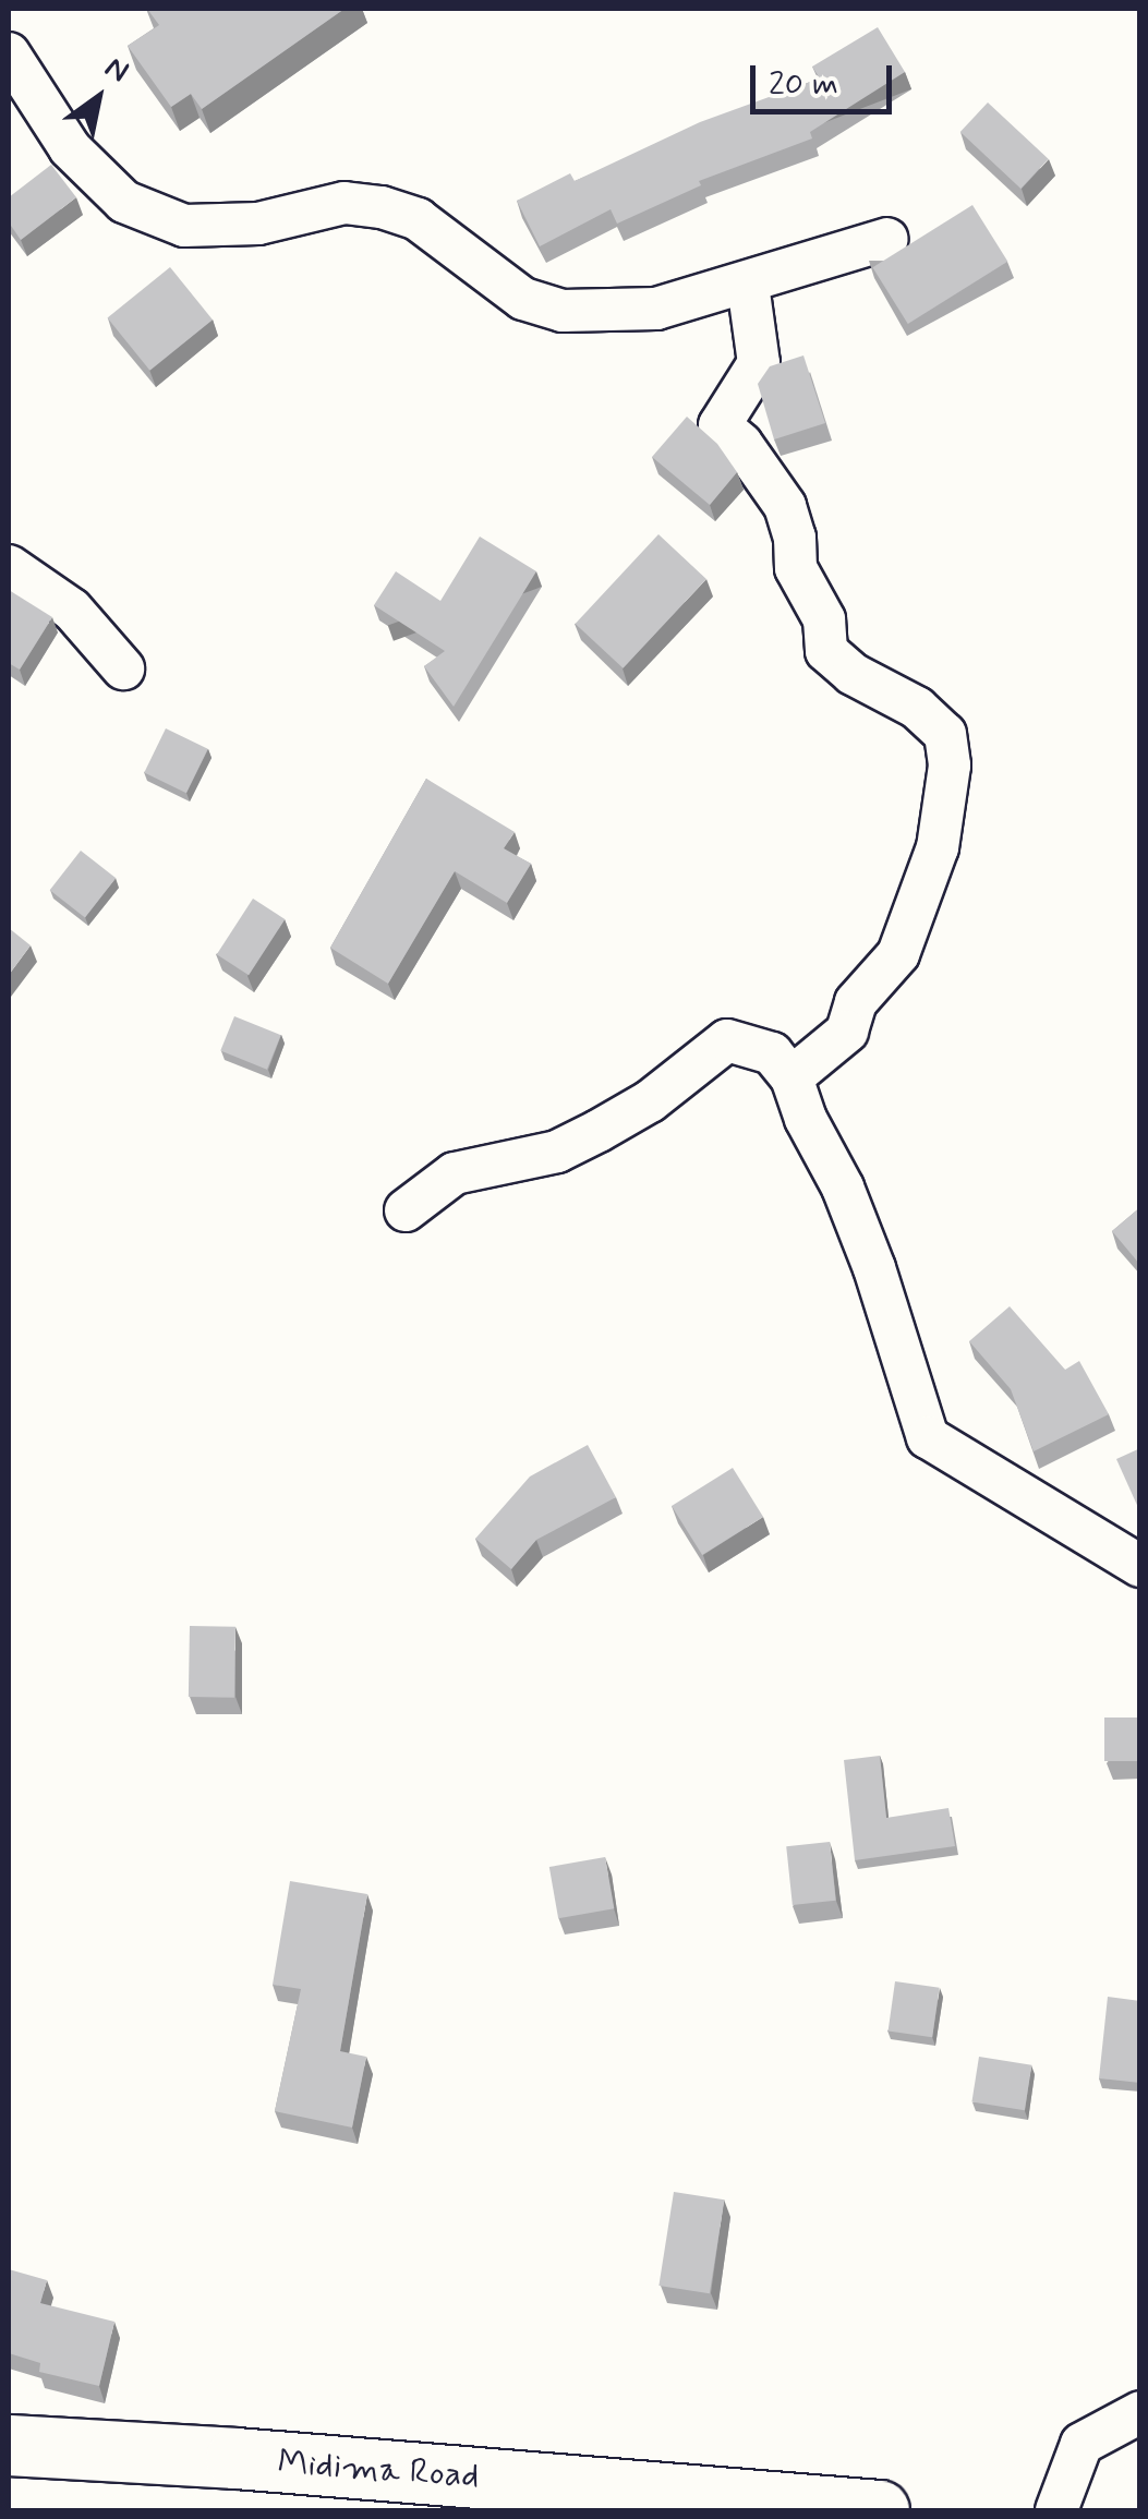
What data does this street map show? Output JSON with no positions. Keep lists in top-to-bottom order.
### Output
{
  "streets": {
    "main road": ["Midima Road"]
  },
  "scale_bar": "20 m",
  "north": "top right"
}
